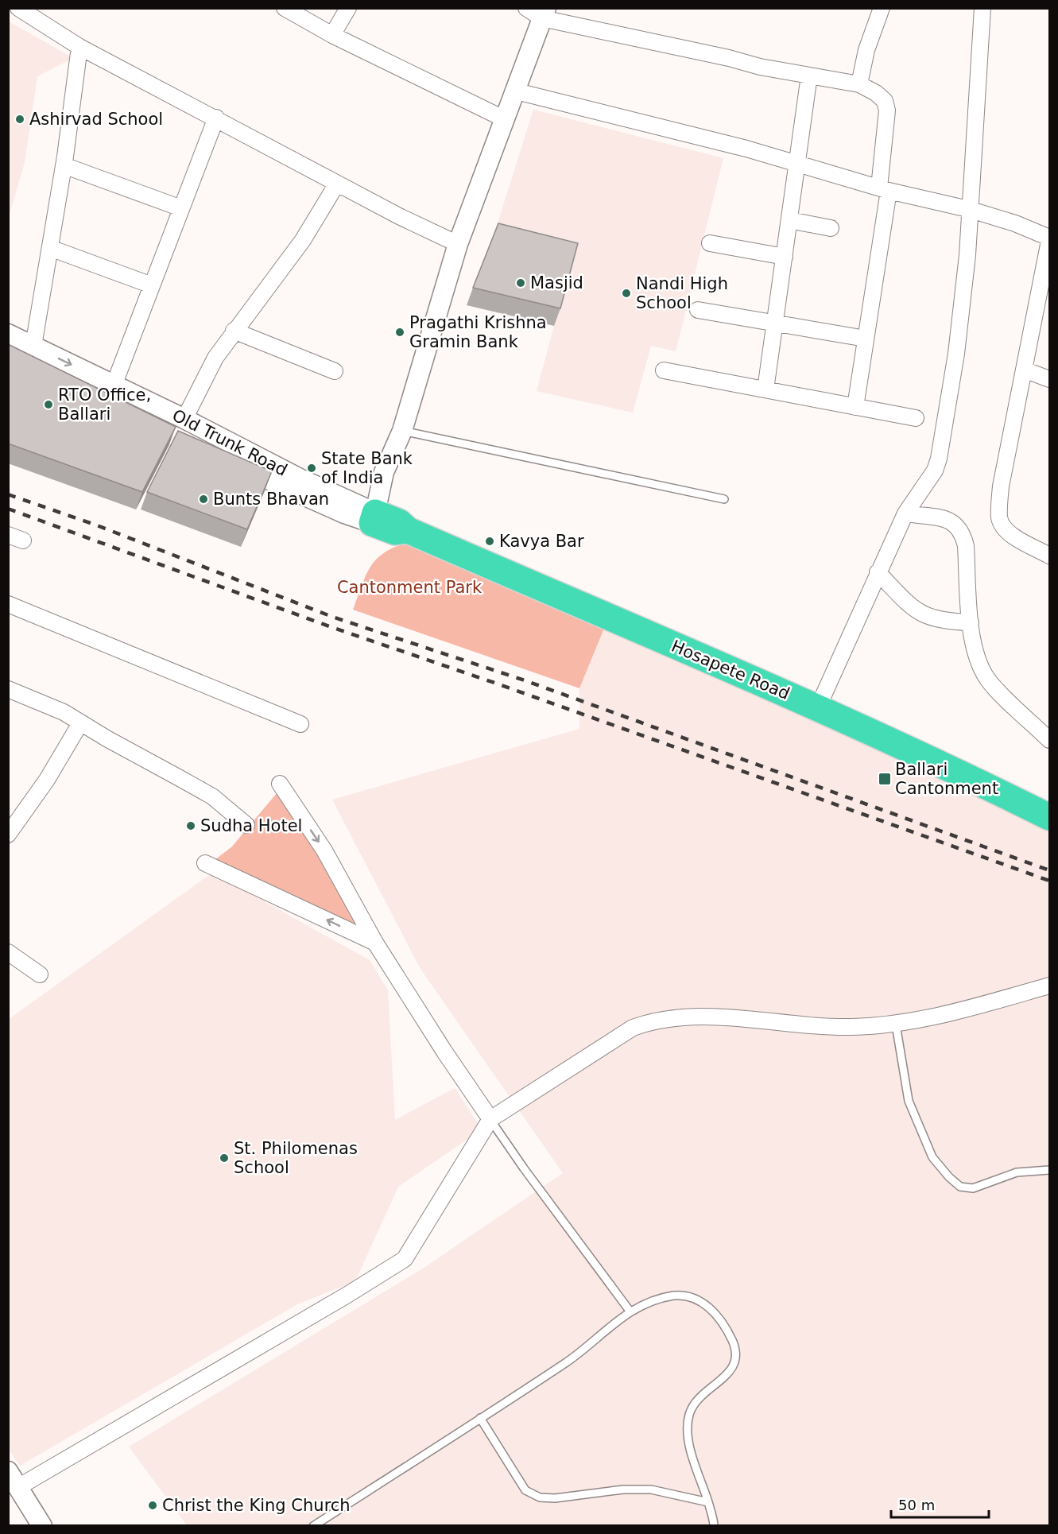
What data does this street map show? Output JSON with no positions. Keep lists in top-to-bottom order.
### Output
{
  "streets": {
    "highway": ["Hosapete Road"],
    "street": ["Old Trunk Road"]
  },
  "crossings": [
    ["Old Trunk Road", "Hosapete Road"]
  ],
  "parks": ["Cantonment Park"],
  "places": {
    "other": [
      "Ashirvad School",
      "Masjid",
      "Nandi High School",
      "Pragathi Krishna Gramin Bank",
      "RTO Office, Ballari",
      "State Bank of India",
      "Bunts Bhavan",
      "Kavya Bar",
      "Sudha Hotel",
      "St. Philomenas School",
      "Christ the King Church"
    ],
    "transit": ["Ballari Cantonment"]
  },
  "scale_bar": "50 m"
}
